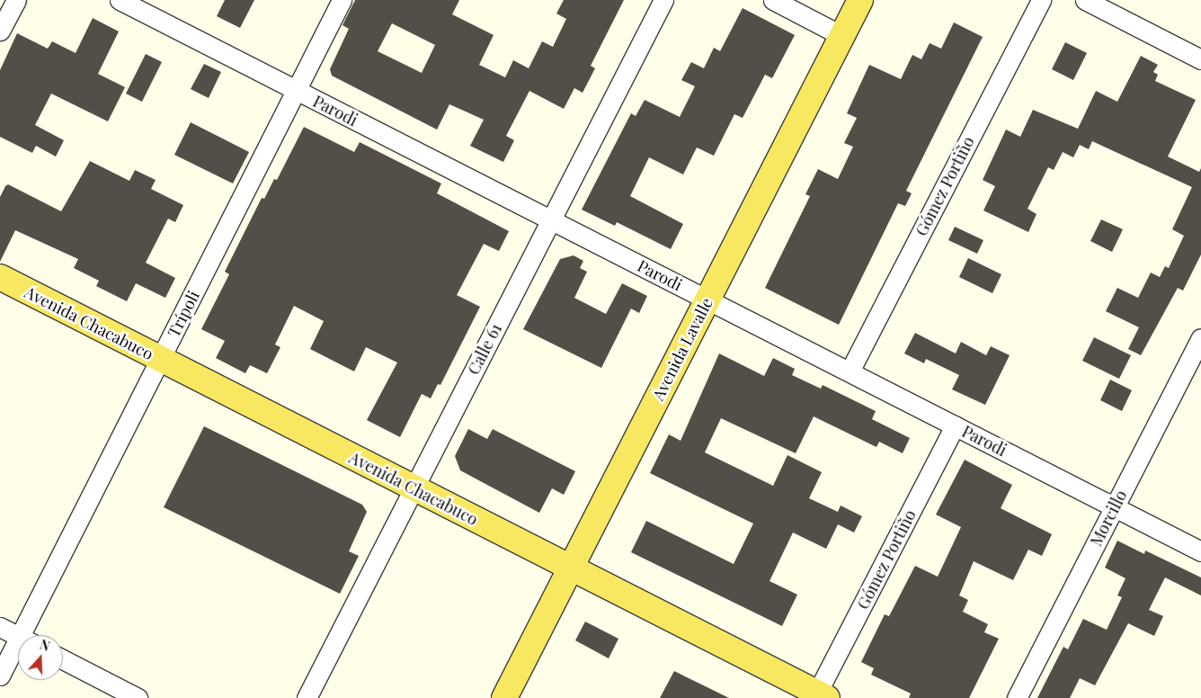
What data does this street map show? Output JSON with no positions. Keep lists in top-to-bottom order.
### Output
{
  "streets": {
    "main road": ["Avenida Chacabuco", "Avenida Lavalle"],
    "street": [
      "Parodi",
      "Gómez Portiño",
      "Trípoli",
      "Calle 61",
      "Morcillo"
    ]
  },
  "crossings": [
    ["Parodi", "Gómez Portiño"],
    ["Parodi", "Trípoli"],
    ["Parodi", "Calle 61"],
    ["Parodi", "Avenida Lavalle"],
    ["Parodi", "Morcillo"],
    ["Gómez Portiño", "Avenida Chacabuco"],
    ["Trípoli", "Avenida Chacabuco"],
    ["Avenida Chacabuco", "Calle 61"],
    ["Avenida Chacabuco", "Avenida Lavalle"]
  ],
  "north": "top"
}
